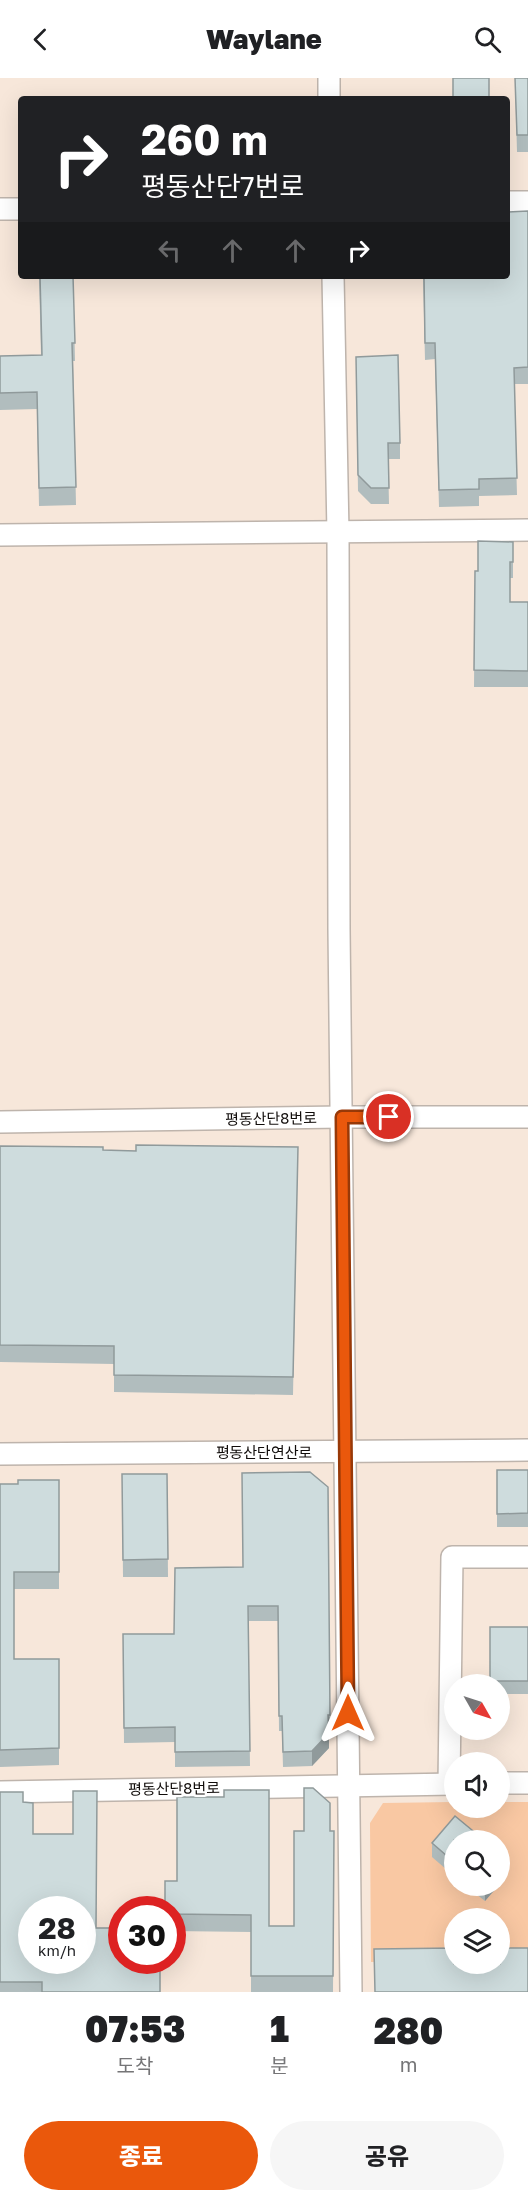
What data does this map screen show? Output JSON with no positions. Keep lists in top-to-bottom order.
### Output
{
  "streets": {
    "street": ["평동산단8번로", "평동산단연산로"]
  },
  "north": "bottom right",
  "page": {
    "header": "Waylane",
    "turn": ["260 m", "평동산단7번로"],
    "speed": "28 km/h",
    "limit": "30",
    "eta": [
      "07:53",
      "도착",
      "1",
      "분",
      "280",
      "m"
    ],
    "buttons": ["종료", "공유"]
  }
}
